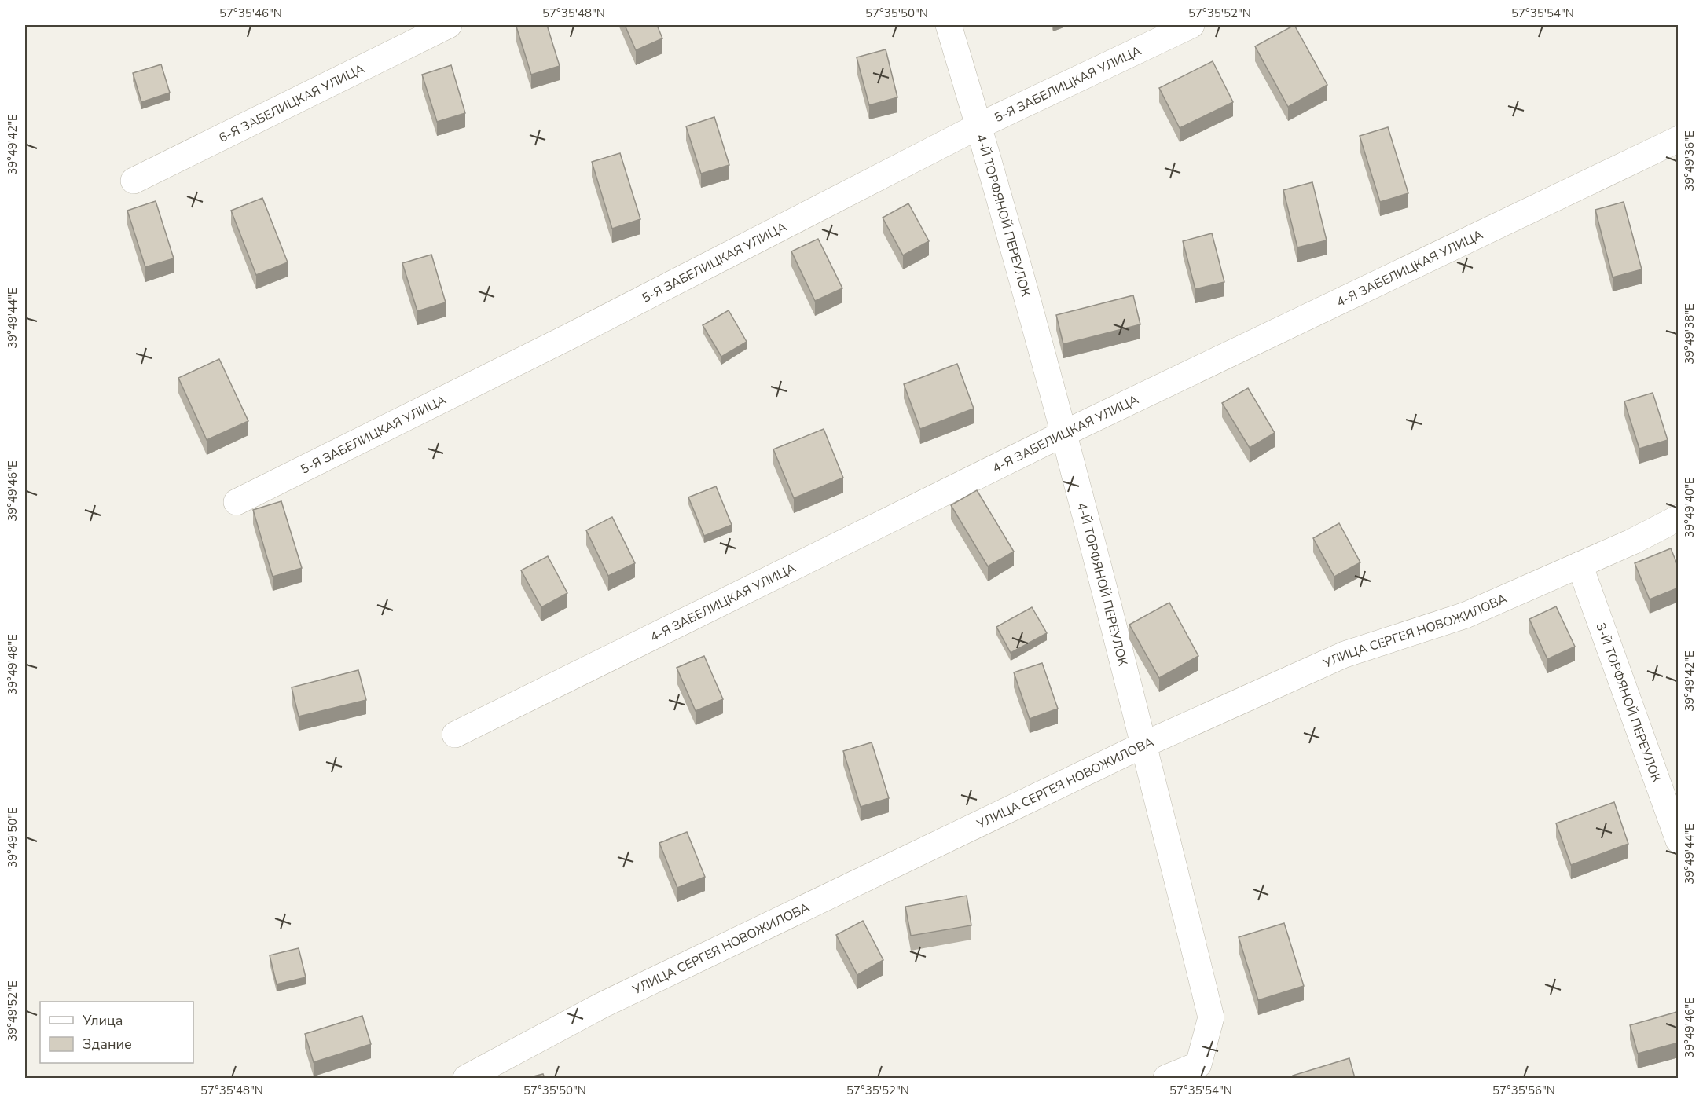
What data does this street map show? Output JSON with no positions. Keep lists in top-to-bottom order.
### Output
{
  "streets": {
    "street": [
      "5-Я ЗАБЕЛИЦКАЯ УЛИЦА",
      "6-Я ЗАБЕЛИЦКАЯ УЛИЦА",
      "4-Й ТОРФЯНОЙ ПЕРЕУЛОК",
      "4-Я ЗАБЕЛИЦКАЯ УЛИЦА",
      "УЛИЦА СЕРГЕЯ НОВОЖИЛОВА",
      "3-Й ТОРФЯНОЙ ПЕРЕУЛОК"
    ]
  },
  "crossings": [
    ["5-Я ЗАБЕЛИЦКАЯ УЛИЦА", "4-Й ТОРФЯНОЙ ПЕРЕУЛОК"],
    ["4-Й ТОРФЯНОЙ ПЕРЕУЛОК", "4-Я ЗАБЕЛИЦКАЯ УЛИЦА"],
    ["4-Й ТОРФЯНОЙ ПЕРЕУЛОК", "УЛИЦА СЕРГЕЯ НОВОЖИЛОВА"],
    ["УЛИЦА СЕРГЕЯ НОВОЖИЛОВА", "3-Й ТОРФЯНОЙ ПЕРЕУЛОК"]
  ],
  "legend": ["Улица", "Здание"],
  "coordinates": [
    "57°35'46\"N",
    "57°35'48\"N",
    "57°35'50\"N",
    "57°35'52\"N",
    "57°35'54\"N",
    "39°49'42\"E",
    "39°49'36\"E",
    "39°49'44\"E",
    "39°49'38\"E",
    "39°49'46\"E",
    "39°49'40\"E",
    "39°49'48\"E",
    "39°49'50\"E",
    "39°49'52\"E",
    "57°35'56\"N"
  ]
}
